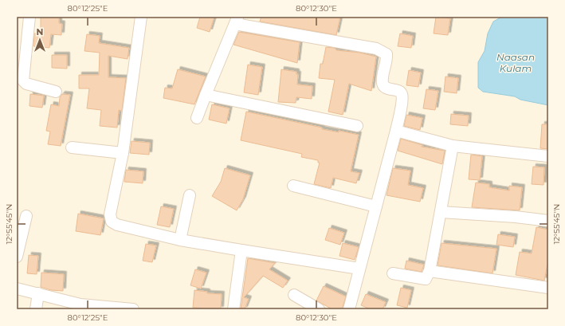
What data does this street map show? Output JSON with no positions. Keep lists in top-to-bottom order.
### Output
{
  "water": ["Naasan Kulam"],
  "north": "top",
  "coordinates": ["80°12'25\"E", "80°12'30\"E", "12°55'45\"N"]
}
